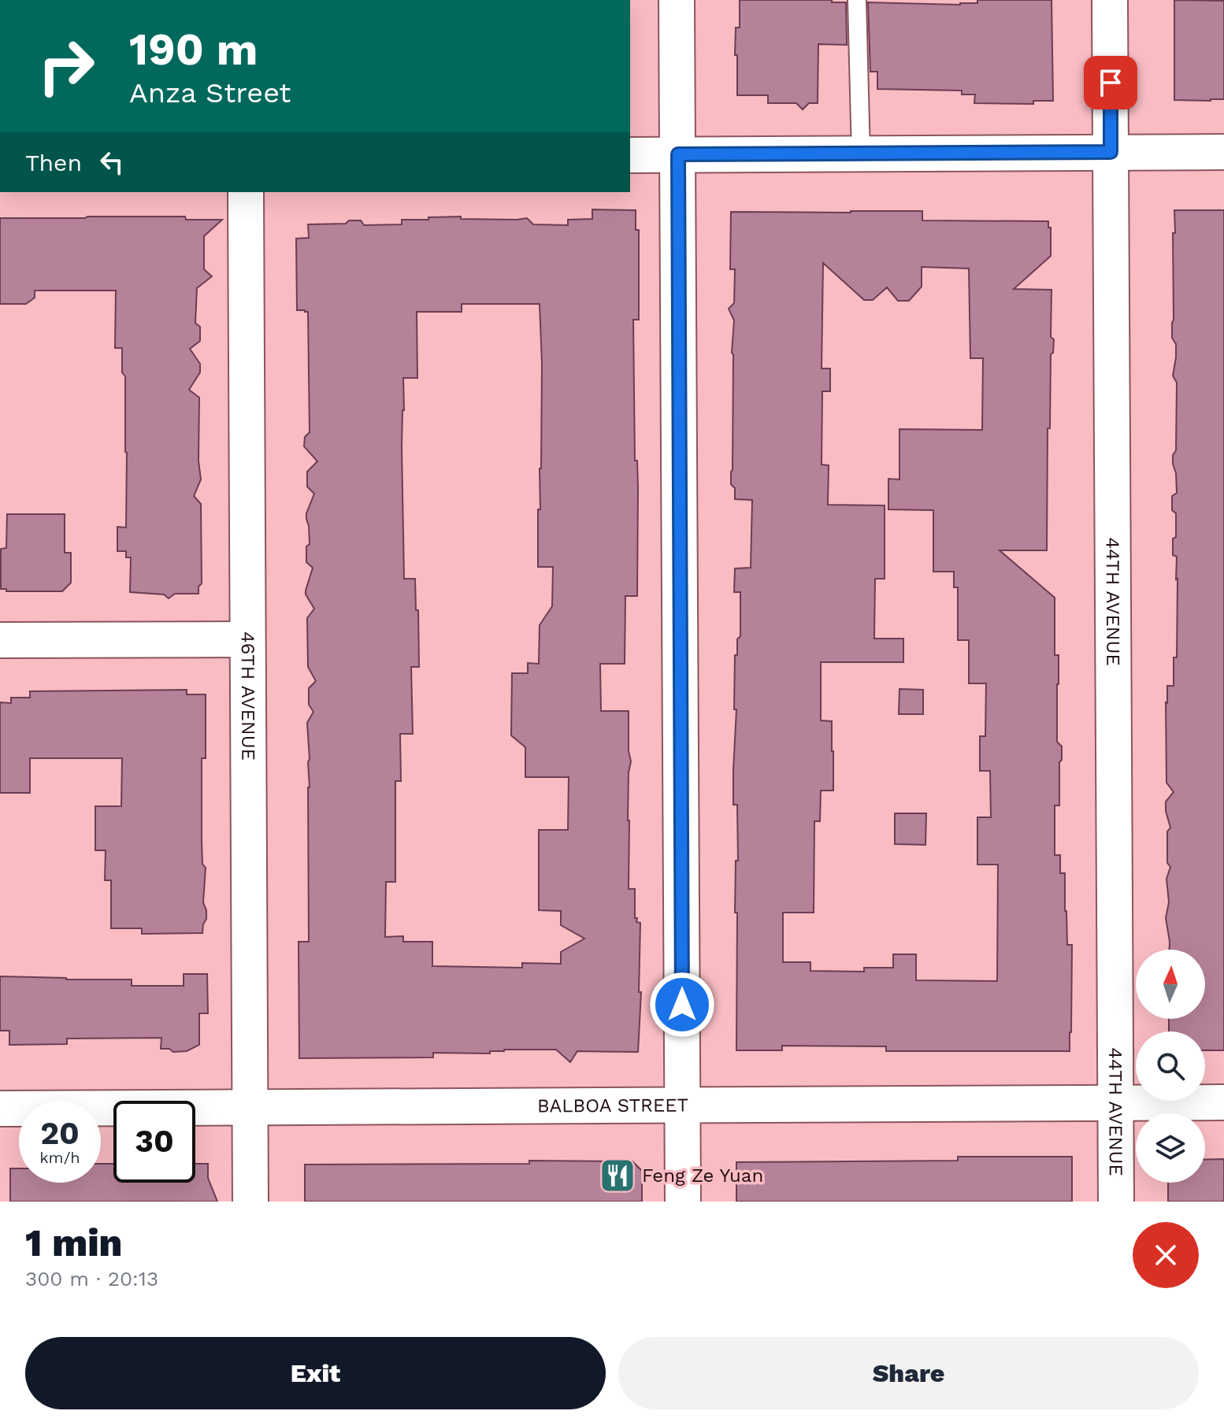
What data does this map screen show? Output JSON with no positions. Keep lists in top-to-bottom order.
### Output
{
  "streets": {
    "street": ["44TH AVENUE", "46TH AVENUE", "BALBOA STREET"]
  },
  "crossings": [
    ["44TH AVENUE", "BALBOA STREET"],
    ["46TH AVENUE", "BALBOA STREET"]
  ],
  "places": {
    "restaurant": ["Feng Ze Yuan"]
  },
  "north": "top",
  "page": {
    "turn": ["190 m", "Anza Street"],
    "then": "Then",
    "speed": "20 km/h",
    "limit": "30",
    "heading": ["1 min", "300 m · 20:13"],
    "buttons": ["Exit", "Share"]
  }
}
